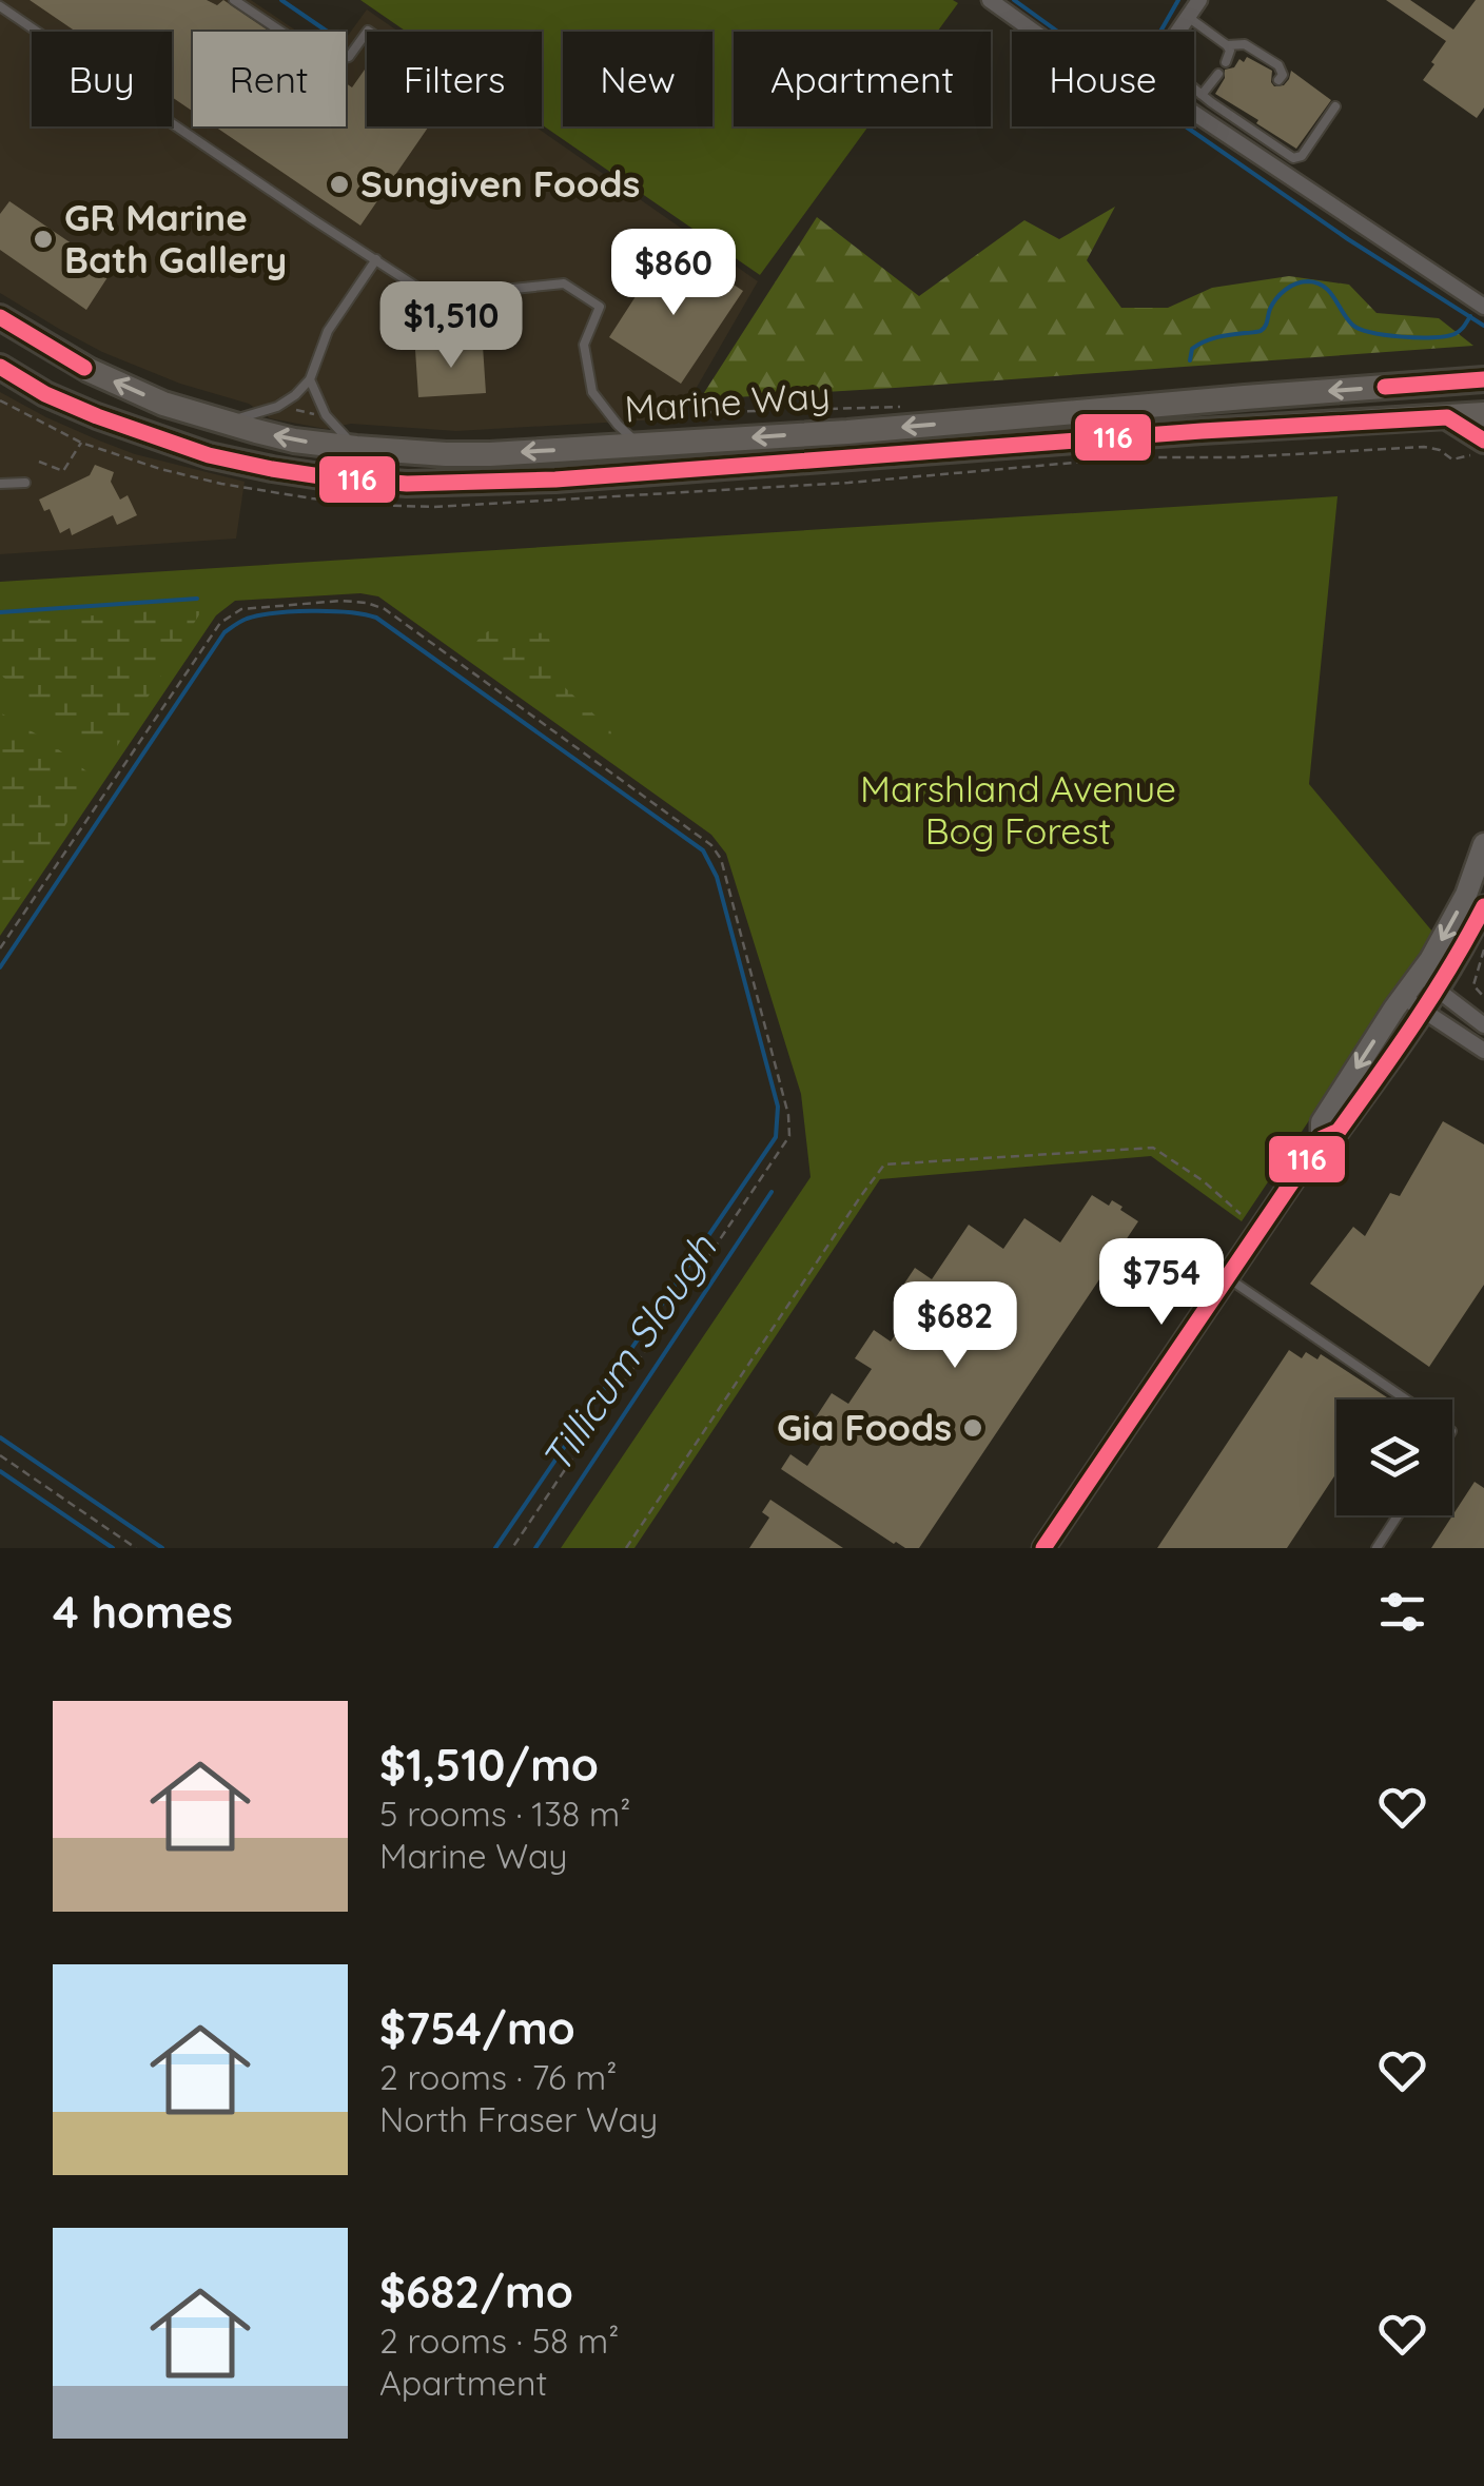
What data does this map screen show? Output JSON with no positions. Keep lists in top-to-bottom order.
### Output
{
  "streets": {
    "main road": ["Marine Way"]
  },
  "water": ["Tillicum Slough"],
  "parks": ["Marshland Avenue Bog Forest"],
  "places": ["Sungiven Foods", "GR Marine Bath Gallery", "Gia Foods"],
  "lines": ["transit line 116"],
  "page": {
    "chip": [
      "Buy",
      "Rent",
      "Filters",
      "New",
      "Apartment",
      "House"
    ],
    "price": [
      "$860",
      "$1,510",
      "$754",
      "$682"
    ],
    "heading": "4 homes",
    "list": [
      {
        "name": "$1,510/mo",
        "note": "5 rooms · 138 m² · Marine Way"
      },
      {
        "name": "$754/mo",
        "note": "2 rooms · 76 m² · North Fraser Way"
      },
      {
        "name": "$682/mo",
        "note": "2 rooms · 58 m² · Apartment"
      }
    ]
  }
}
